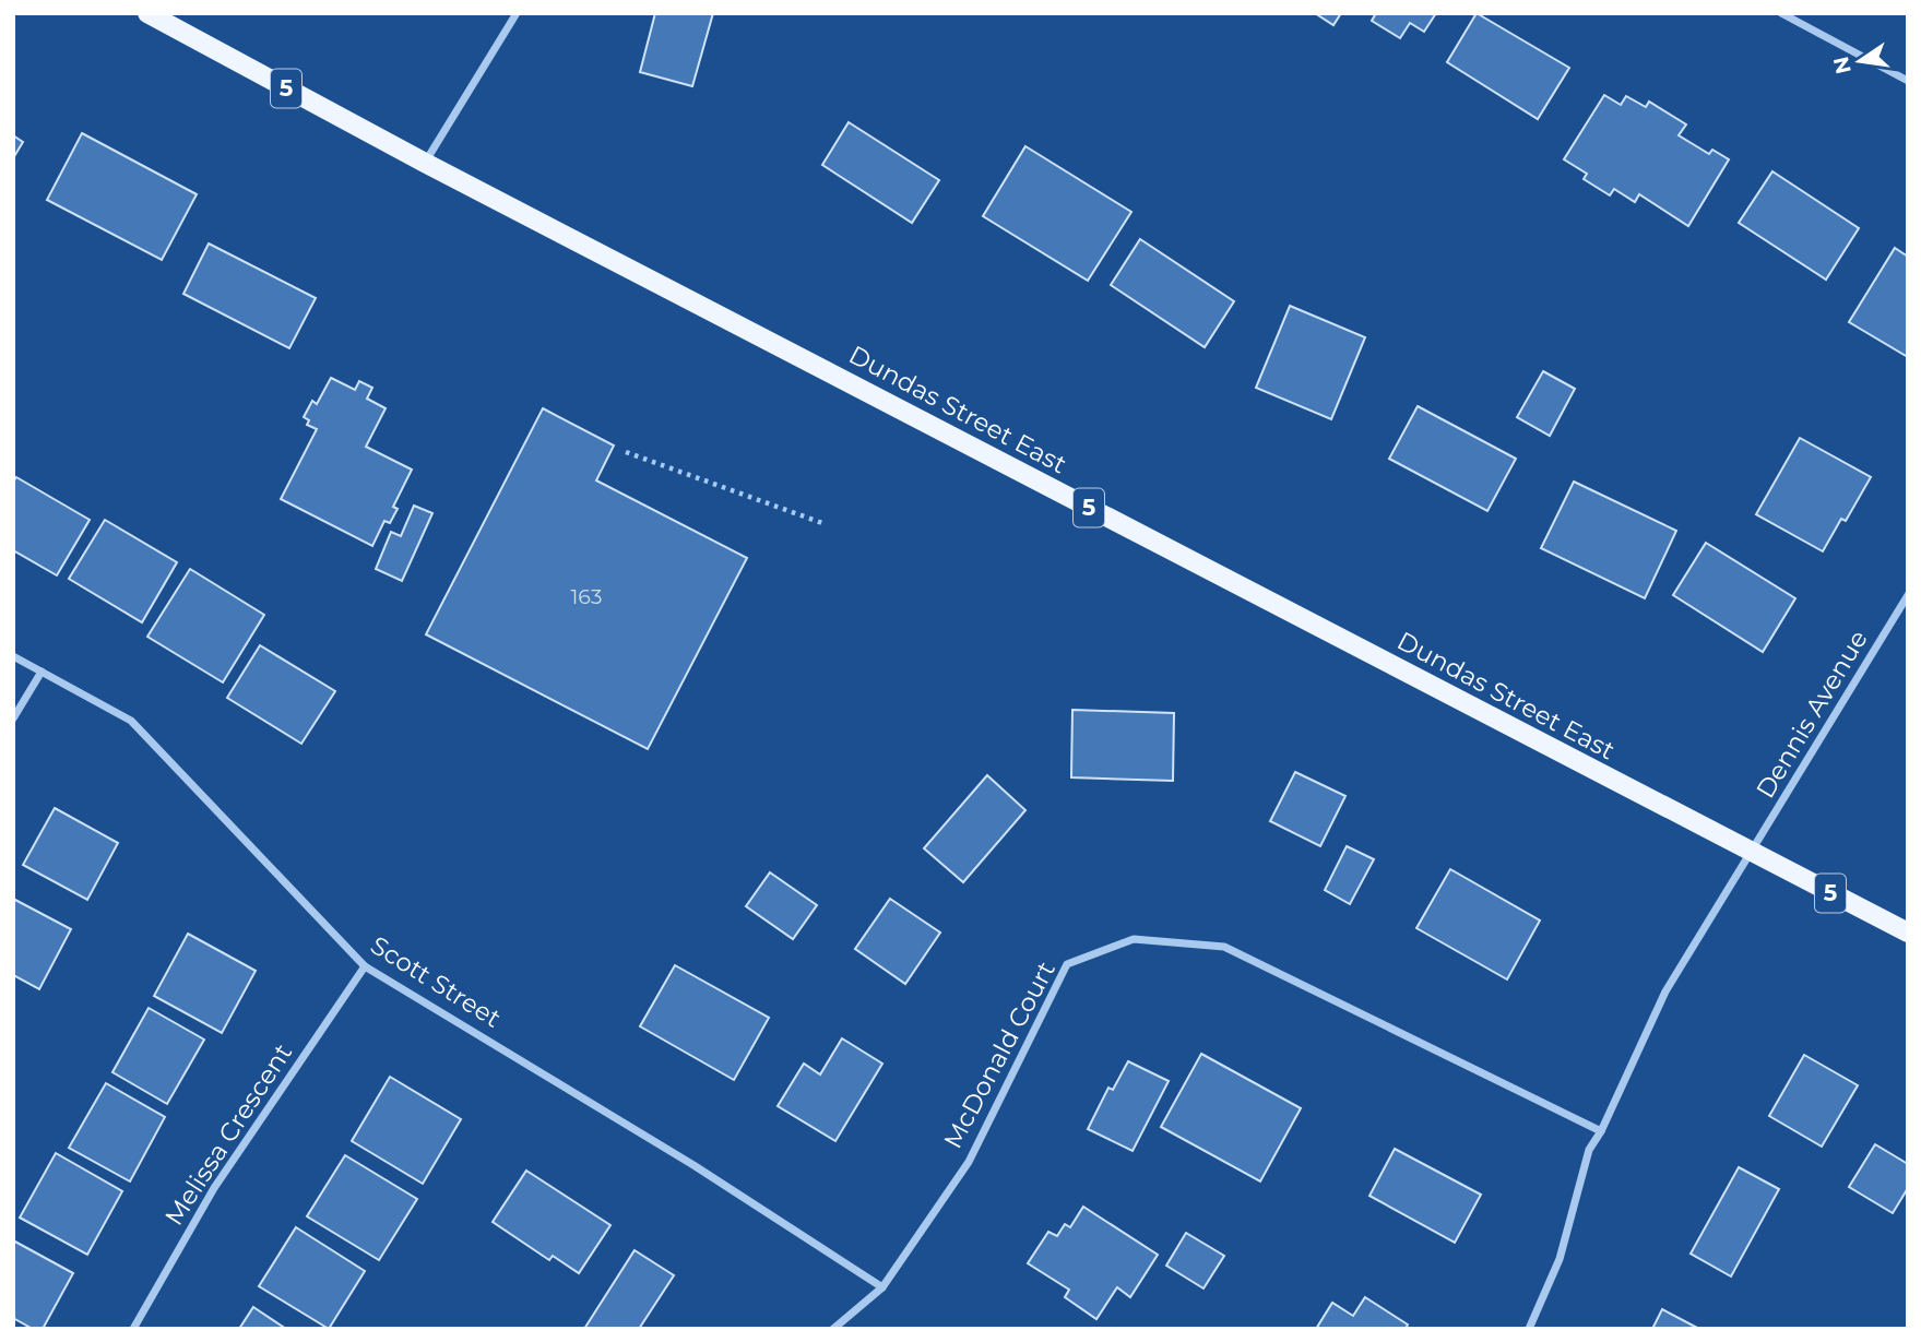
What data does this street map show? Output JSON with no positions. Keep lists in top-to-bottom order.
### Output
{
  "streets": {
    "main road": ["5", "Dundas Street East"],
    "street": [
      "Dennis Avenue",
      "Scott Street",
      "McDonald Court",
      "Melissa Crescent"
    ]
  },
  "crossings": [
    ["Dundas Street East", "Dennis Avenue"],
    ["Scott Street", "McDonald Court"],
    ["Scott Street", "Melissa Crescent"]
  ],
  "house_numbers": ["163"],
  "north": "left"
}
